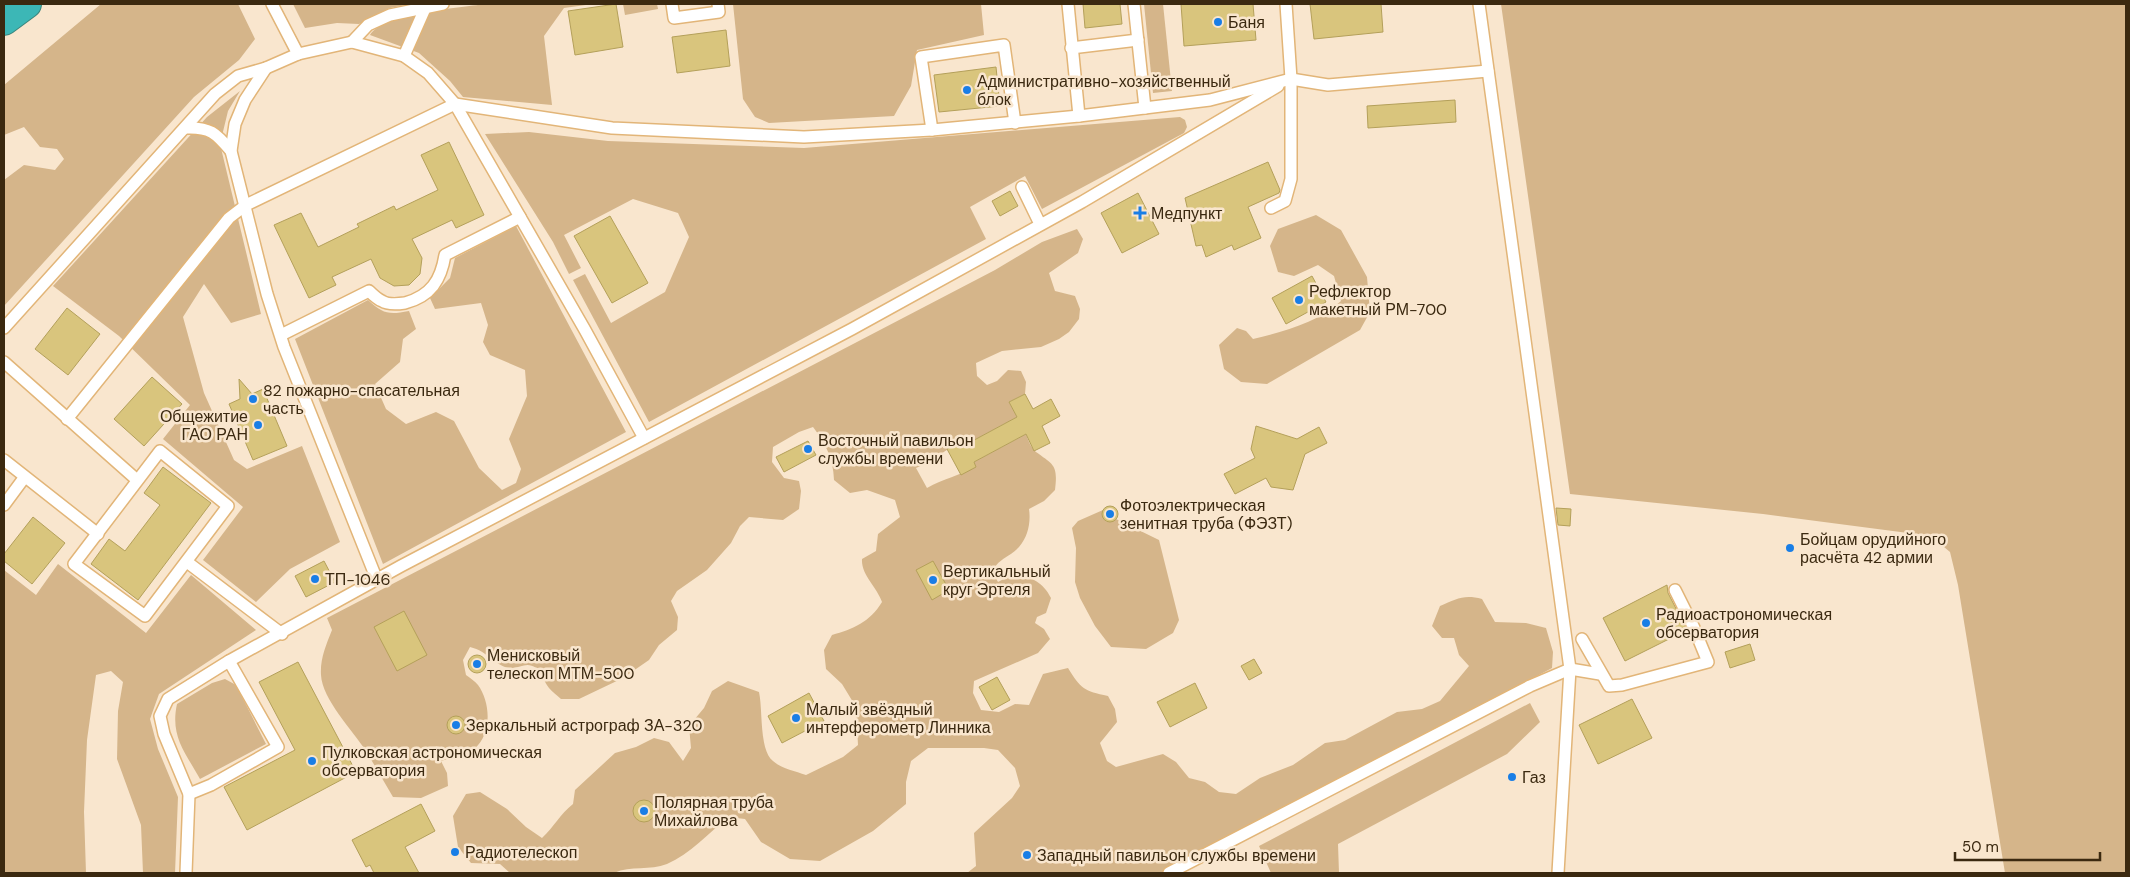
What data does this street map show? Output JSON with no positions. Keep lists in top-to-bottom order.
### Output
{
  "places": {
    "other": [
      "Баня",
      "Административно-хозяйственный блок",
      "Рефлектор макетный РМ-700",
      "82 пожарно-спасательная часть",
      "Общежитие ГАО РАН",
      "Восточный павильон службы времени",
      "Фотоэлектрическая зенитная труба (ФЭЗТ)",
      "Бойцам орудийного расчёта 42 армии",
      "ТП-1046",
      "Вертикальный круг Эртеля",
      "Радиоастрономическая обсерватория",
      "Менисковый телескоп МТМ-500",
      "Малый звёздный интерферометр Линника",
      "Зеркальный астрограф ЗА-320",
      "Пулковская астрономическая обсерватория",
      "Газ",
      "Полярная труба Михайлова",
      "Радиотелескоп",
      "Западный павильон службы времени"
    ],
    "health": ["Медпункт"]
  },
  "scale_bar": "50 m"
}
